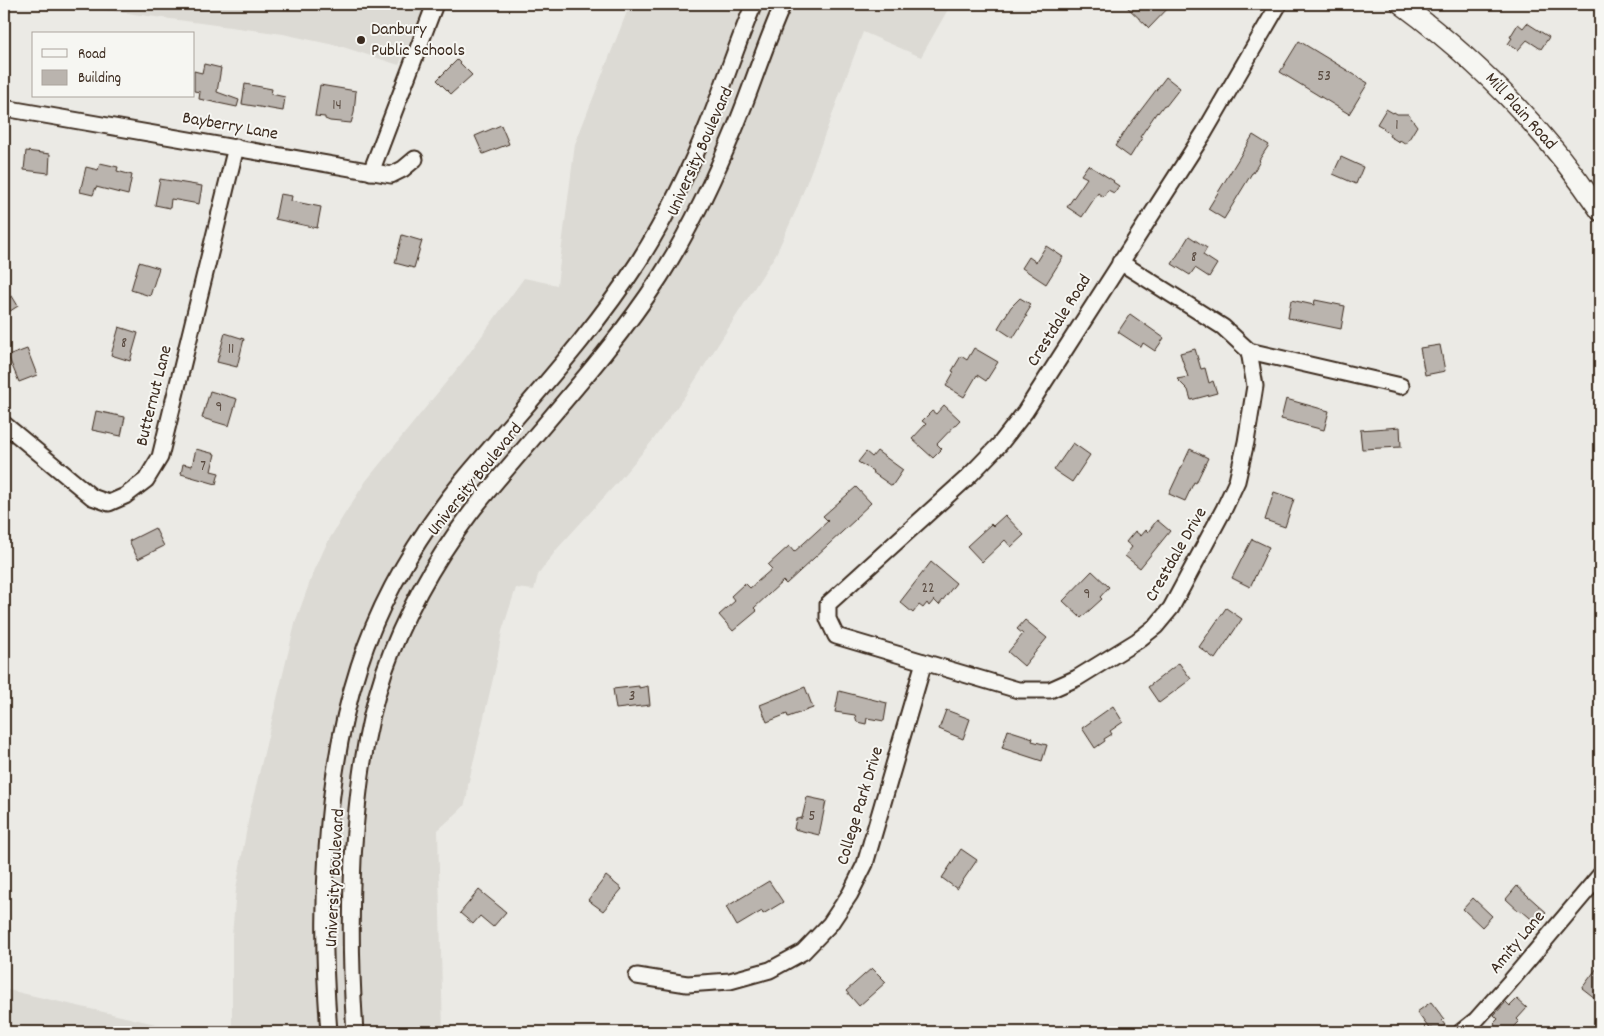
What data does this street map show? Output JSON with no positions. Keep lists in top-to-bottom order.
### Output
{
  "streets": {
    "main road": ["Mill Plain Road"],
    "street": [
      "Bayberry Lane",
      "University Boulevard",
      "Crestdale Road",
      "Butternut Lane",
      "Crestdale Drive",
      "College Park Drive",
      "Amity Lane"
    ]
  },
  "crossings": [
    ["Bayberry Lane", "Butternut Lane"],
    ["Crestdale Road", "Crestdale Drive"],
    ["Crestdale Drive", "College Park Drive"]
  ],
  "places": ["Danbury Public Schools"],
  "house_numbers": [
    "53",
    "14",
    "1",
    "8",
    "8",
    "11",
    "9",
    "7",
    "22",
    "9",
    "3",
    "5"
  ],
  "legend": ["Road", "Building"]
}
